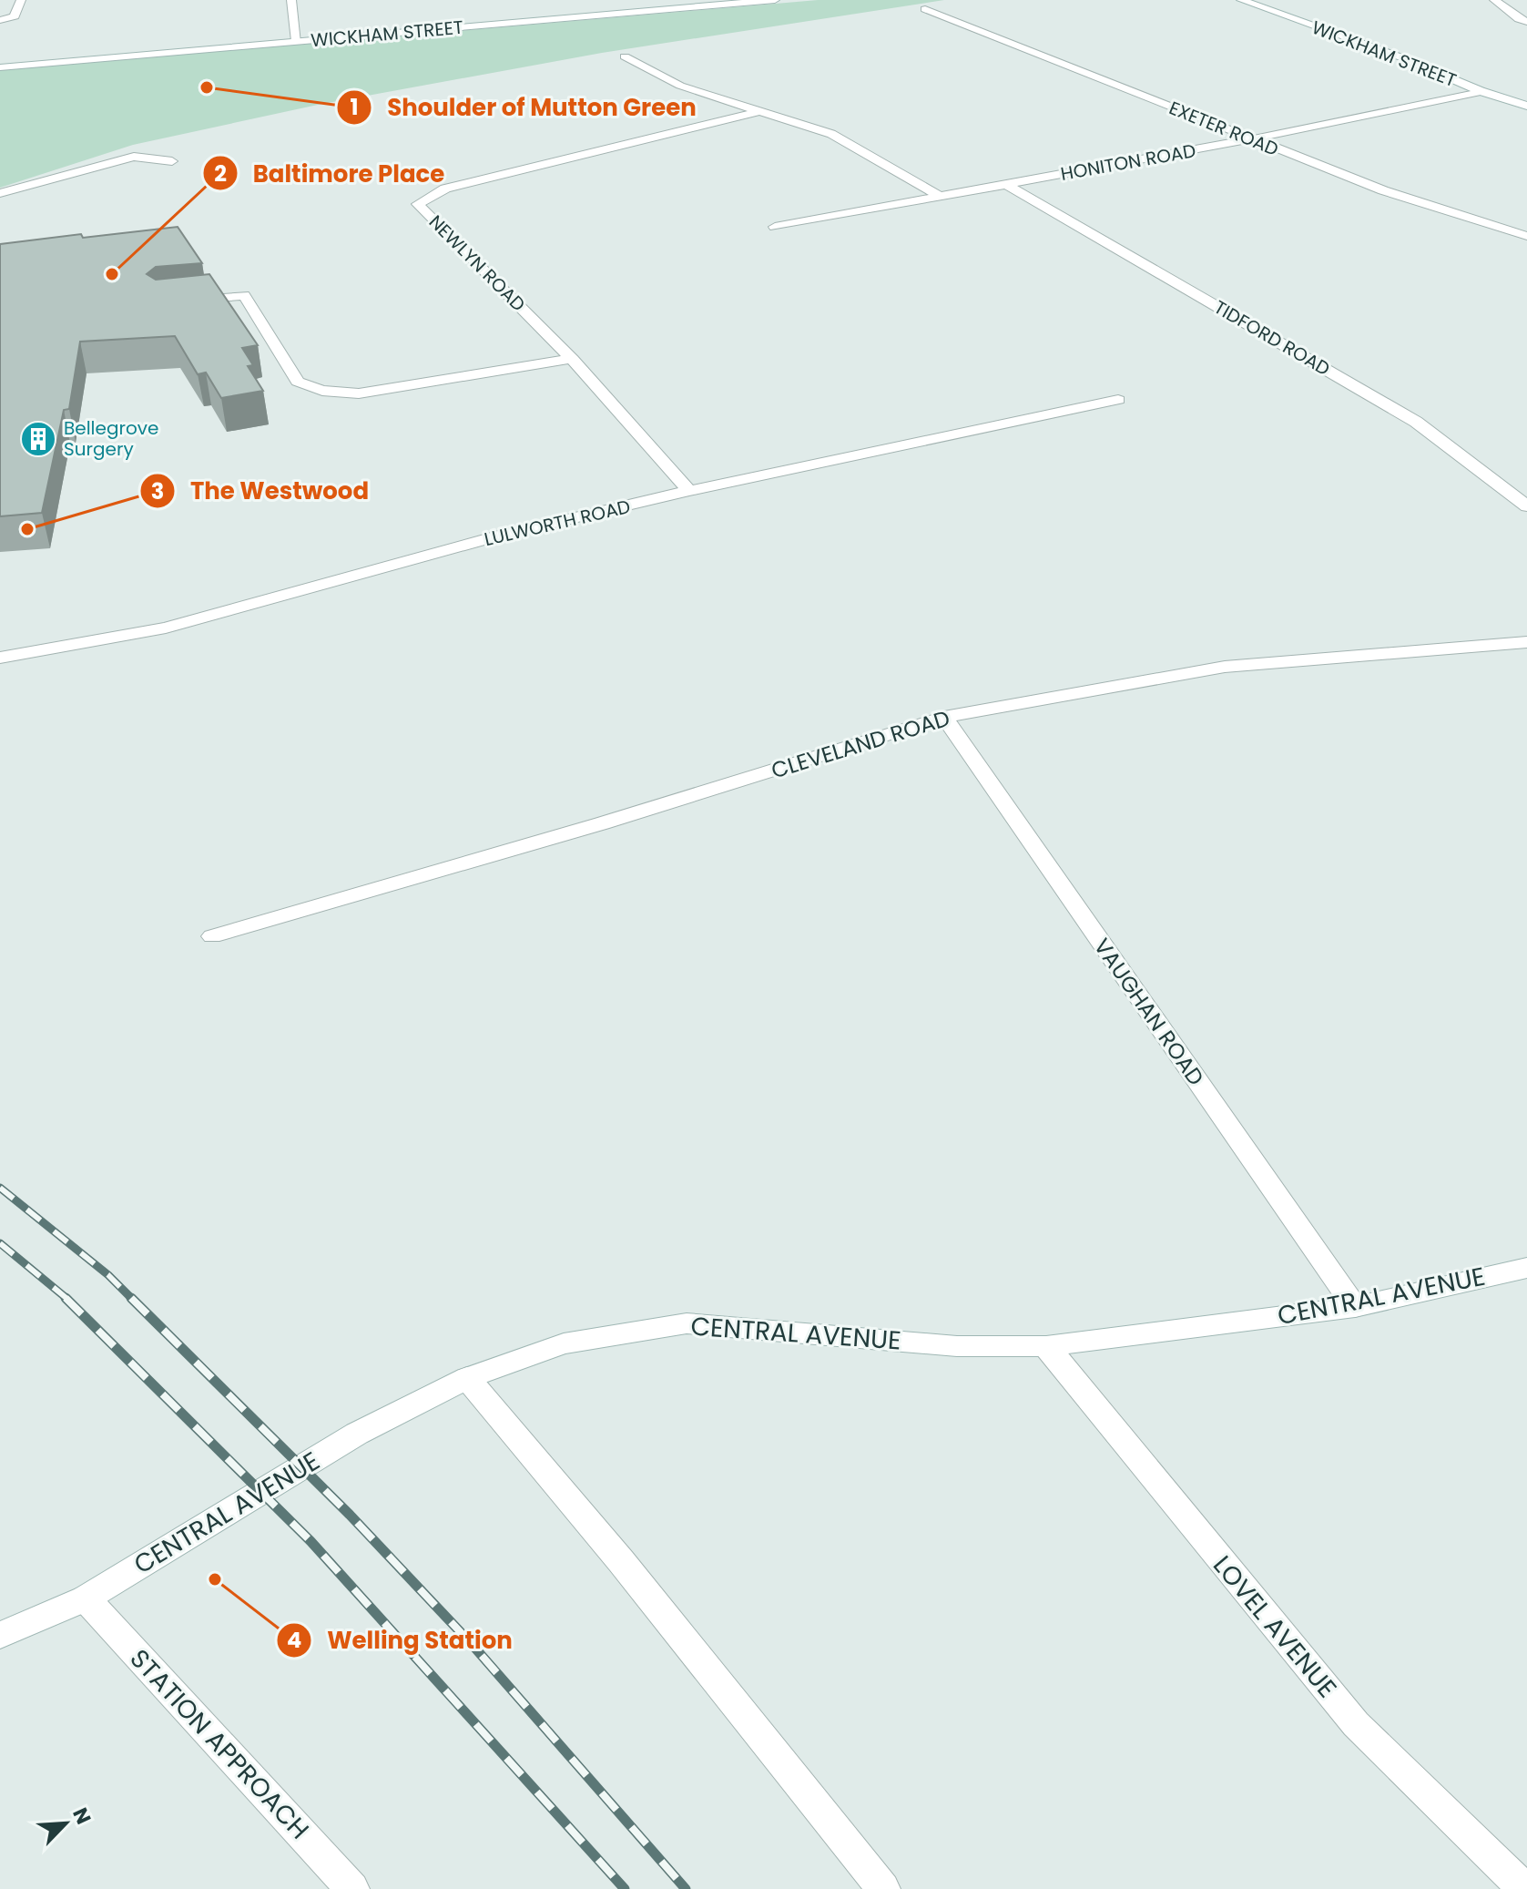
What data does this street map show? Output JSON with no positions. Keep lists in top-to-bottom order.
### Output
{
  "streets": {
    "street": [
      "WICKHAM STREET",
      "EXETER ROAD",
      "HONITON ROAD",
      "NEWLYN ROAD",
      "TIDFORD ROAD",
      "LULWORTH ROAD",
      "CLEVELAND ROAD",
      "VAUGHAN ROAD",
      "CENTRAL AVENUE",
      "LOVEL AVENUE",
      "STATION APPROACH"
    ]
  },
  "crossings": [
    ["WICKHAM STREET", "HONITON ROAD"],
    ["EXETER ROAD", "HONITON ROAD"],
    ["HONITON ROAD", "TIDFORD ROAD"],
    ["NEWLYN ROAD", "LULWORTH ROAD"],
    ["CLEVELAND ROAD", "VAUGHAN ROAD"],
    ["VAUGHAN ROAD", "CENTRAL AVENUE"],
    ["CENTRAL AVENUE", "LOVEL AVENUE"],
    ["CENTRAL AVENUE", "STATION APPROACH"]
  ],
  "places": {
    "other": [
      "Shoulder of Mutton Green",
      "Baltimore Place",
      "The Westwood",
      "Welling Station"
    ],
    "building": ["Bellegrove Surgery"]
  },
  "north": "top right"
}
